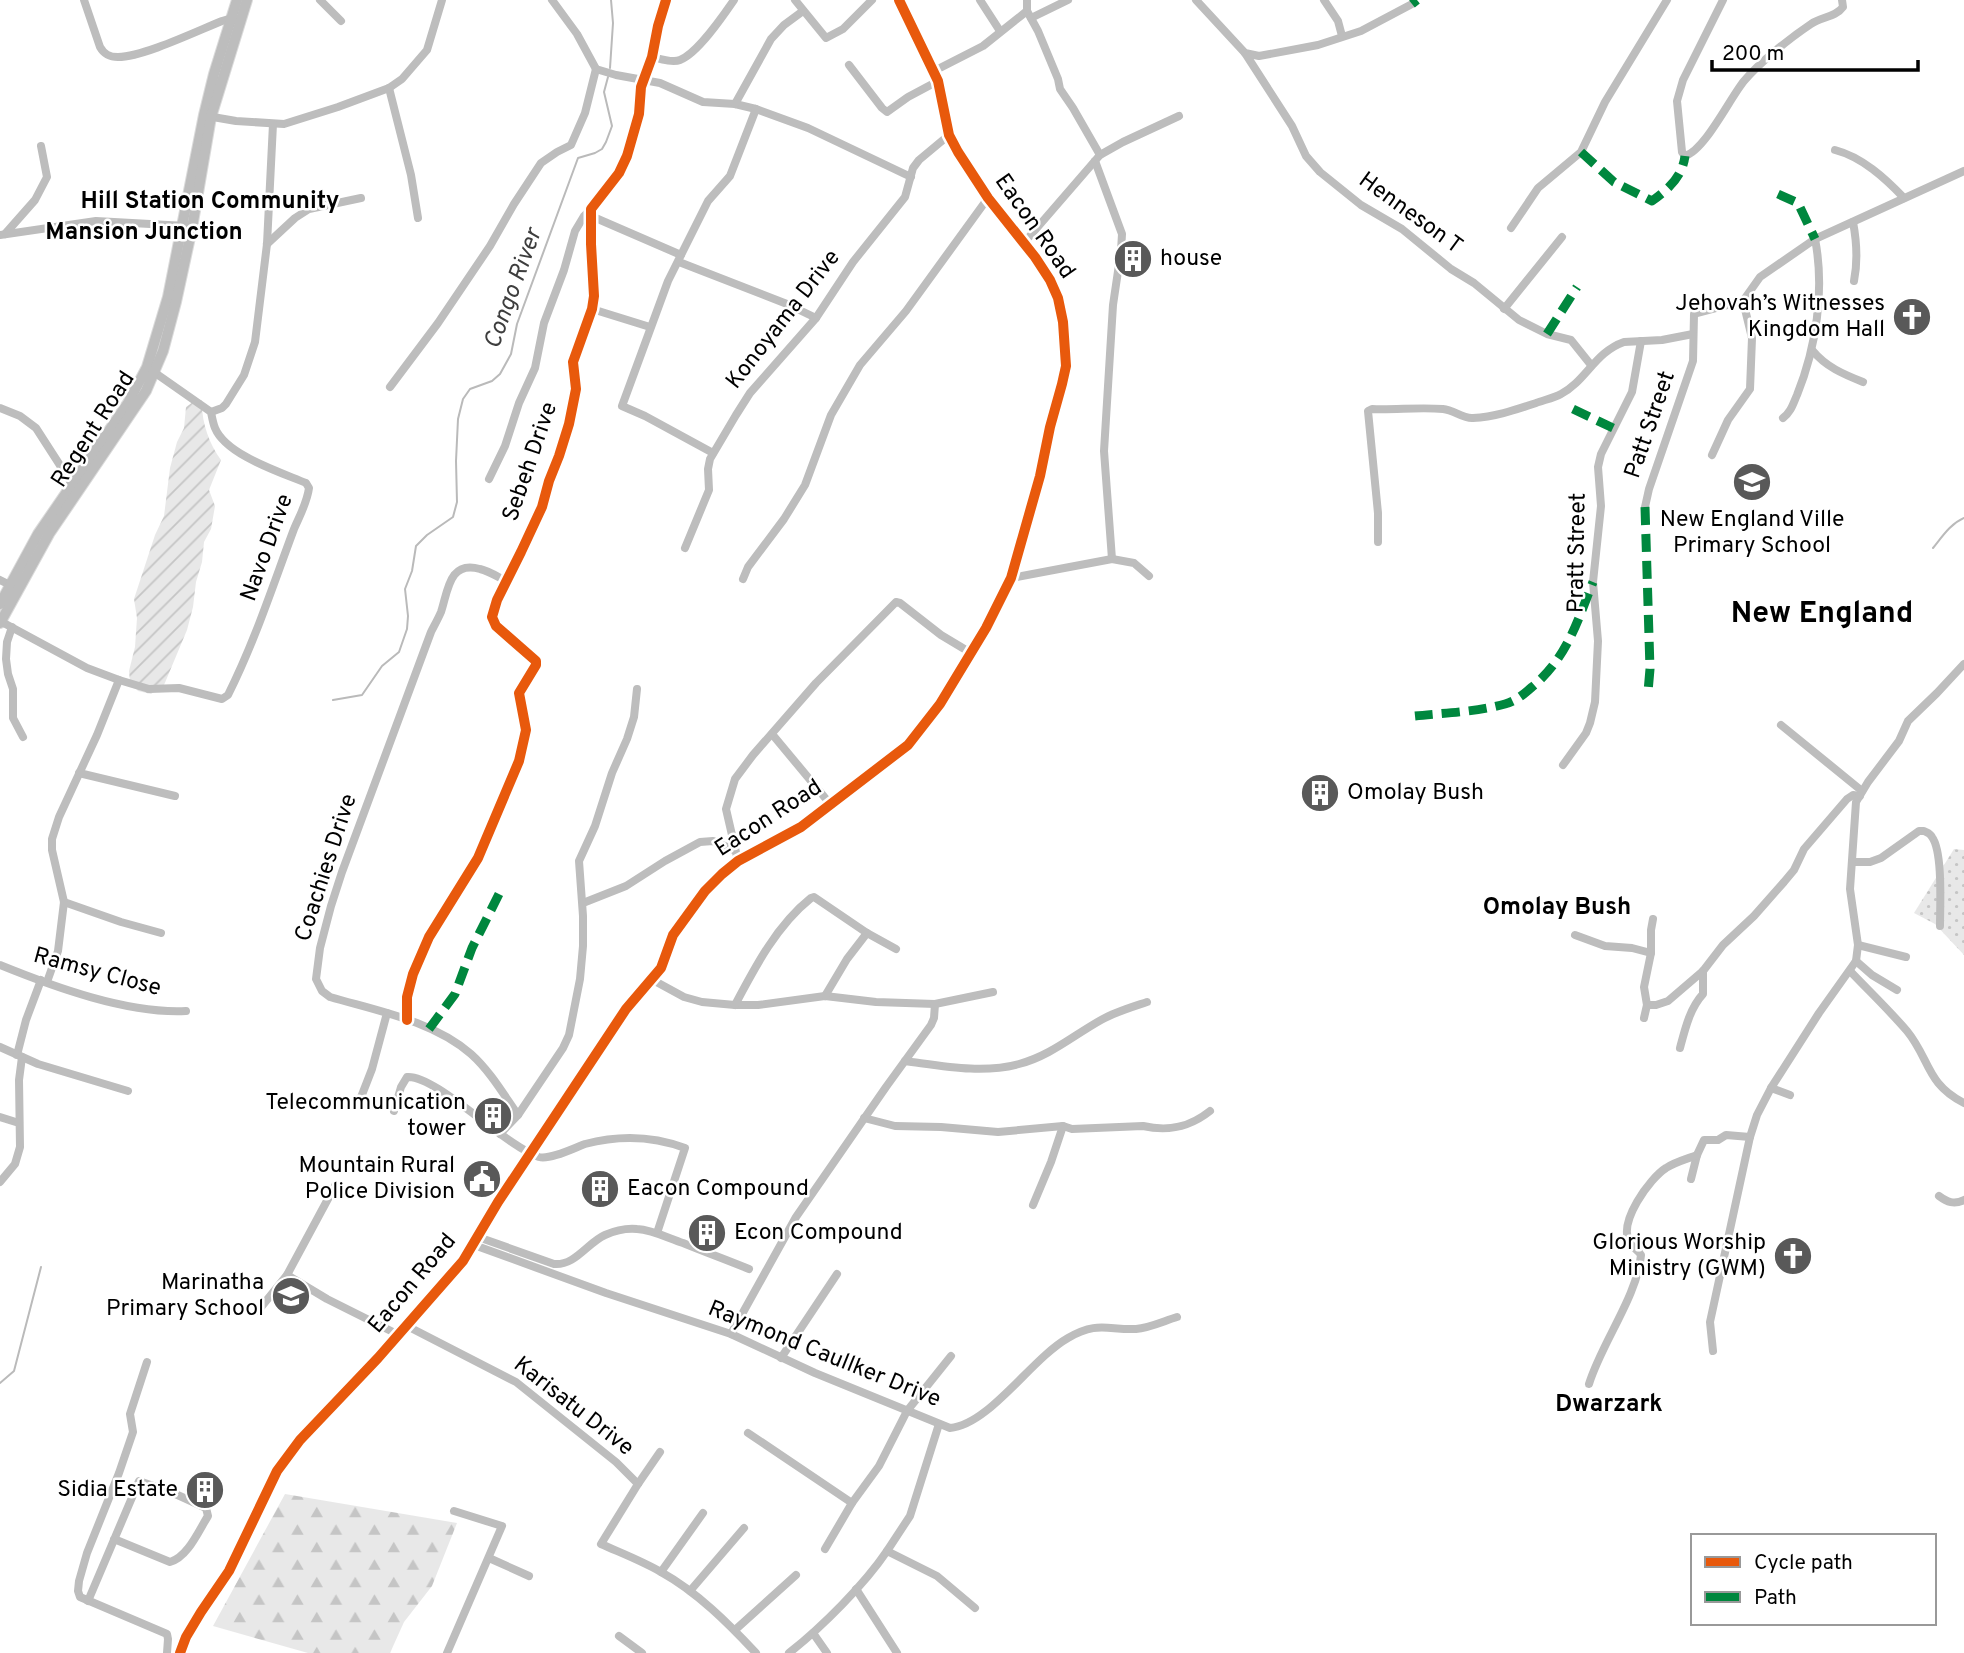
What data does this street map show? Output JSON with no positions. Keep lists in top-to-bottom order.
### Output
{
  "streets": {
    "main road": ["Regent Road"],
    "street": [
      "Henneson T",
      "Eacon Road",
      "Konoyama Drive",
      "Patt Street",
      "Sebeh Drive",
      "Navo Drive",
      "Pratt Street",
      "Coachies Drive",
      "Ramsy Close",
      "Raymond Caullker Drive",
      "Karisatu Drive"
    ]
  },
  "crossings": [
    ["Eacon Road", "Konoyama Drive"],
    ["Eacon Road", "Raymond Caullker Drive"],
    ["Eacon Road", "Karisatu Drive"],
    ["Regent Road", "Navo Drive"],
    ["Sebeh Drive", "Coachies Drive"]
  ],
  "districts": [
    "Hill Station Community",
    "Mansion Junction",
    "New England",
    "Omolay Bush",
    "Dwarzark"
  ],
  "water": ["Congo River"],
  "places": {
    "building": [
      "house",
      "Omolay Bush",
      "Telecommunication tower",
      "Eacon Compound",
      "Econ Compound",
      "Sidia Estate"
    ],
    "church": ["Jehovah’s Witnesses Kingdom Hall", "Glorious Worship Ministry (GWM)"],
    "school or university": ["New England Ville Primary School", "Marinatha Primary School"],
    "public building": ["Mountain Rural Police Division"]
  },
  "legend": ["Cycle path", "Path"],
  "scale_bar": "200 m"
}
